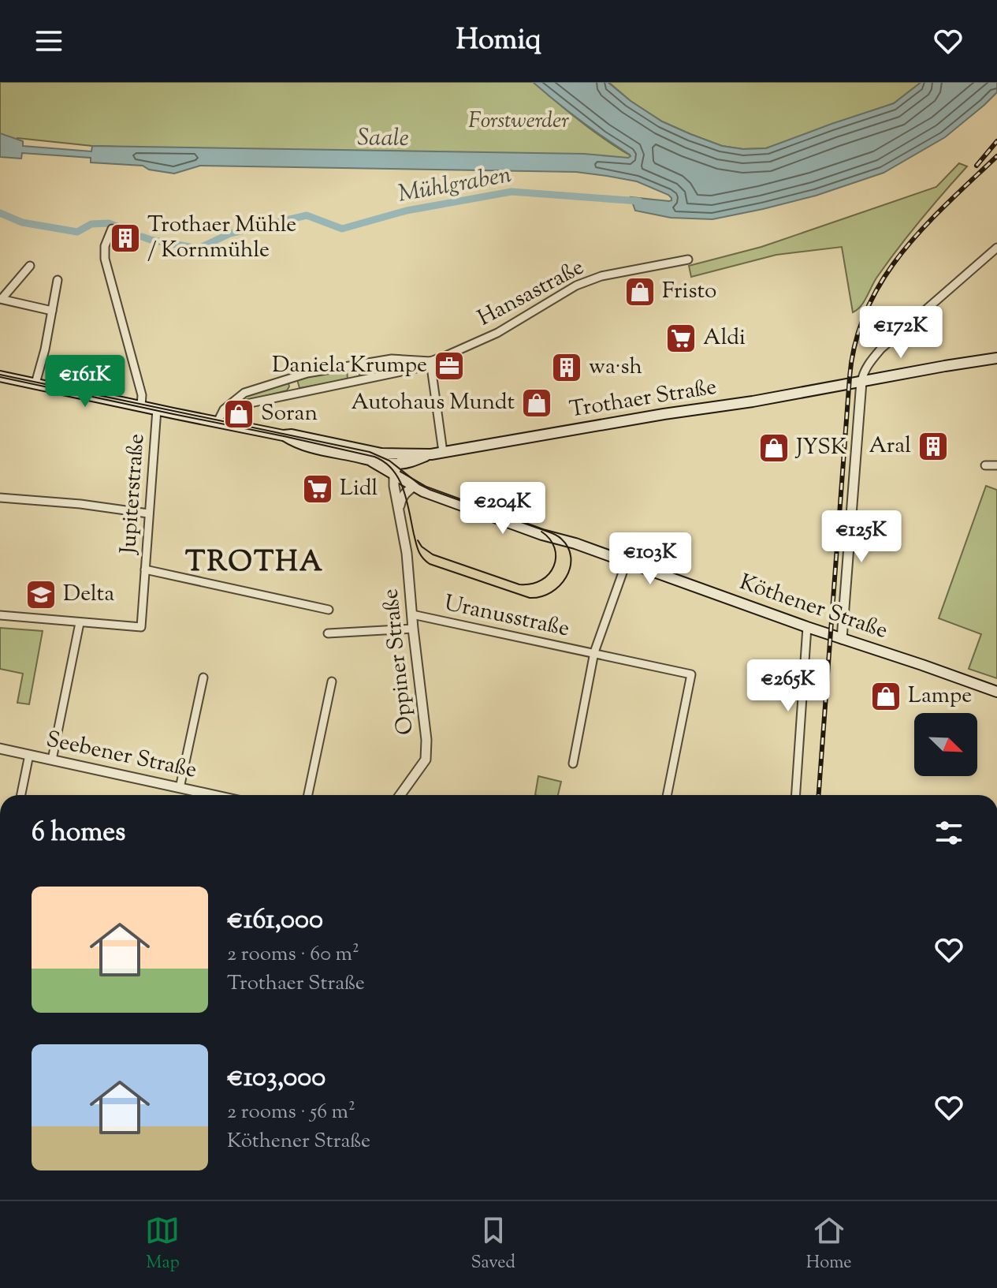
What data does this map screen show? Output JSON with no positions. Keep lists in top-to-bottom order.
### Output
{
  "streets": {
    "main road": ["Trothaer Straße", "Köthener Straße"],
    "street": [
      "Hansastraße",
      "Jupiterstraße",
      "Uranusstraße",
      "Oppiner Straße",
      "Seebener Straße"
    ]
  },
  "crossings": [
    ["Trothaer Straße", "Jupiterstraße"],
    ["Trothaer Straße", "Köthener Straße"],
    ["Trothaer Straße", "Oppiner Straße"],
    ["Köthener Straße", "Uranusstraße"],
    ["Köthener Straße", "Oppiner Straße"],
    ["Uranusstraße", "Oppiner Straße"]
  ],
  "districts": ["TROTHA"],
  "water": ["Saale", "Mühlgraben"],
  "parks": ["Forstwerder"],
  "places": {
    "building": ["Trothaer Mühle / Kornmühle", "wa·sh", "Aral"],
    "shop": [
      "Fristo",
      "Autohaus Mundt",
      "Soran",
      "JYSK",
      "Lampe"
    ],
    "supermarket": ["Aldi", "Lidl"],
    "office": ["Daniela Krumpe"],
    "school or university": ["Delta"]
  },
  "north": "bottom right",
  "page": {
    "header": "Homiq",
    "price": [
      "€172K",
      "€161K",
      "€204K",
      "€125K",
      "€103K",
      "€265K"
    ],
    "heading": "6 homes",
    "list": [
      {
        "name": "€161,000",
        "note": "2 rooms · 60 m² · Trothaer Straße"
      },
      {
        "name": "€103,000",
        "note": "2 rooms · 56 m² · Köthener Straße"
      }
    ],
    "tabs": ["Map", "Saved", "Home"]
  }
}
